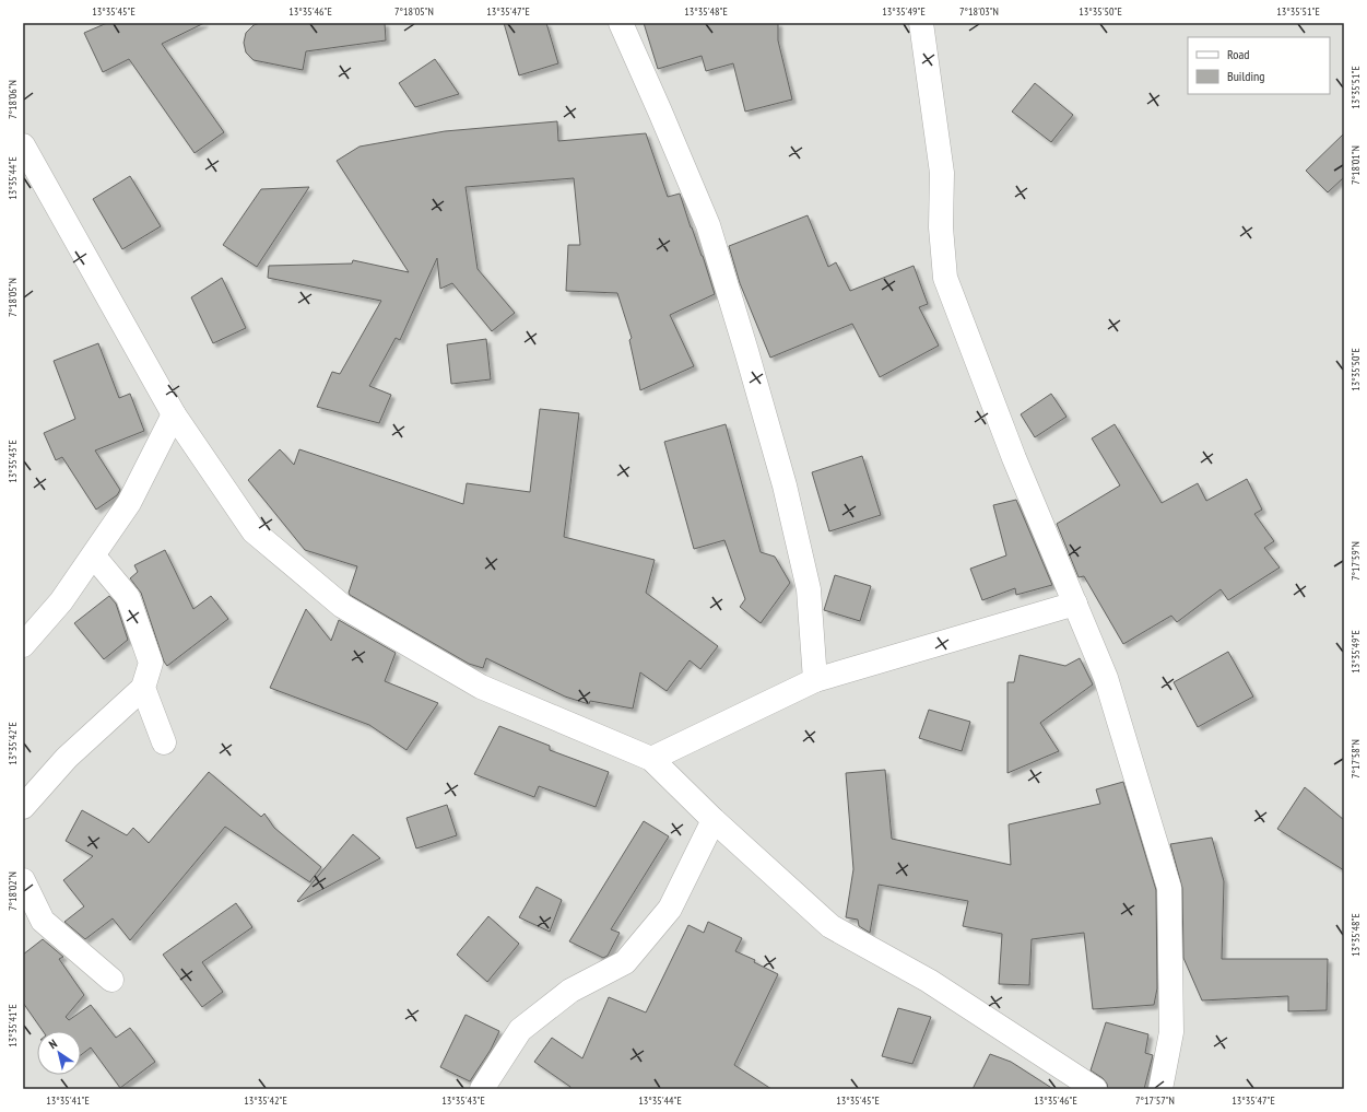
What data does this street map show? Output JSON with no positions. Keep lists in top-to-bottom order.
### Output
{
  "legend": ["Road", "Building"],
  "north": "top left",
  "coordinates": [
    "13°35'45\"E",
    "13°35'46\"E",
    "7°18'05\"N",
    "13°35'47\"E",
    "13°35'48\"E",
    "13°35'49\"E",
    "7°18'03\"N",
    "13°35'50\"E",
    "13°35'51\"E",
    "7°18'06\"N",
    "7°18'01\"N",
    "13°35'44\"E",
    "13°35'43\"E",
    "7°17'59\"N",
    "13°35'42\"E",
    "7°17'58\"N",
    "7°18'02\"N",
    "13°35'41\"E",
    "7°17'57\"N"
  ]
}
